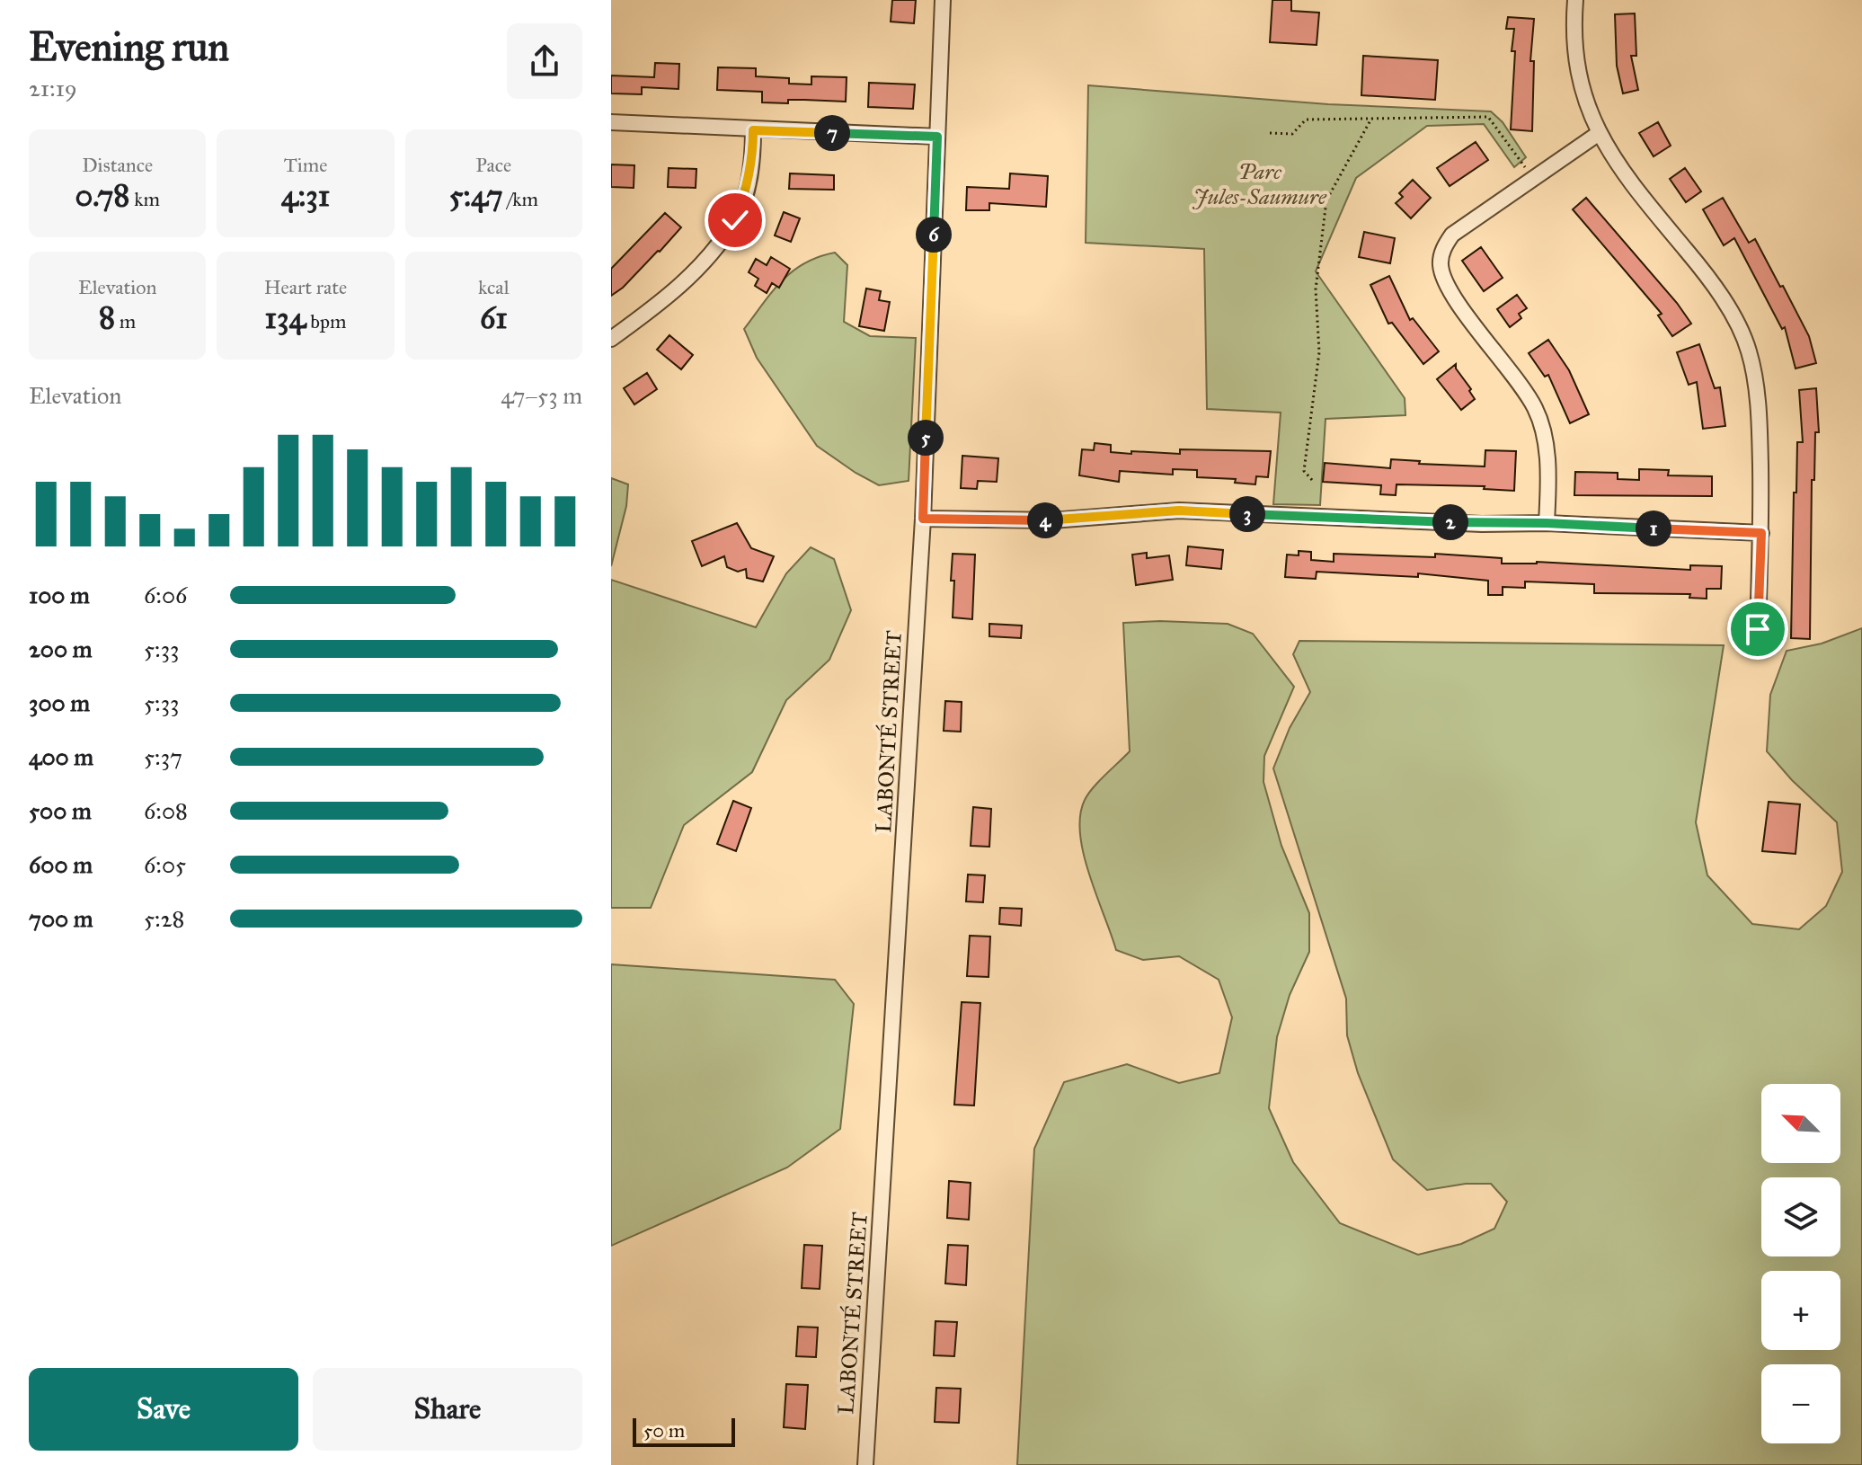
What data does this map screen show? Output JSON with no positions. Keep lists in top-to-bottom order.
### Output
{
  "streets": {
    "street": ["LABONTÉ STREET"]
  },
  "parks": ["Parc Jules-Saumure"],
  "scale_bar": "50 m",
  "north": "top left",
  "page": {
    "heading": ["Evening run", "21:19"],
    "pins": [
      "7",
      "6",
      "5",
      "3",
      "4",
      "2",
      "1"
    ],
    "stats": [
      ["Distance", "0.78 km"],
      ["Time", "4:31"],
      ["Pace", "5:47 /km"],
      ["Elevation", "8 m"],
      ["Heart rate", "134 bpm"],
      ["kcal", "61"]
    ],
    "chart": ["Elevation", "47–53 m"],
    "list": [
      {
        "name": "100 m",
        "note": "6:06"
      },
      {
        "name": "200 m",
        "note": "5:33"
      },
      {
        "name": "300 m",
        "note": "5:33"
      },
      {
        "name": "400 m",
        "note": "5:37"
      },
      {
        "name": "500 m",
        "note": "6:08"
      },
      {
        "name": "600 m",
        "note": "6:05"
      },
      {
        "name": "700 m",
        "note": "5:28"
      }
    ],
    "map_buttons": ["+", "−"],
    "buttons": ["Save", "Share"],
    "scale": "50 m"
  }
}
